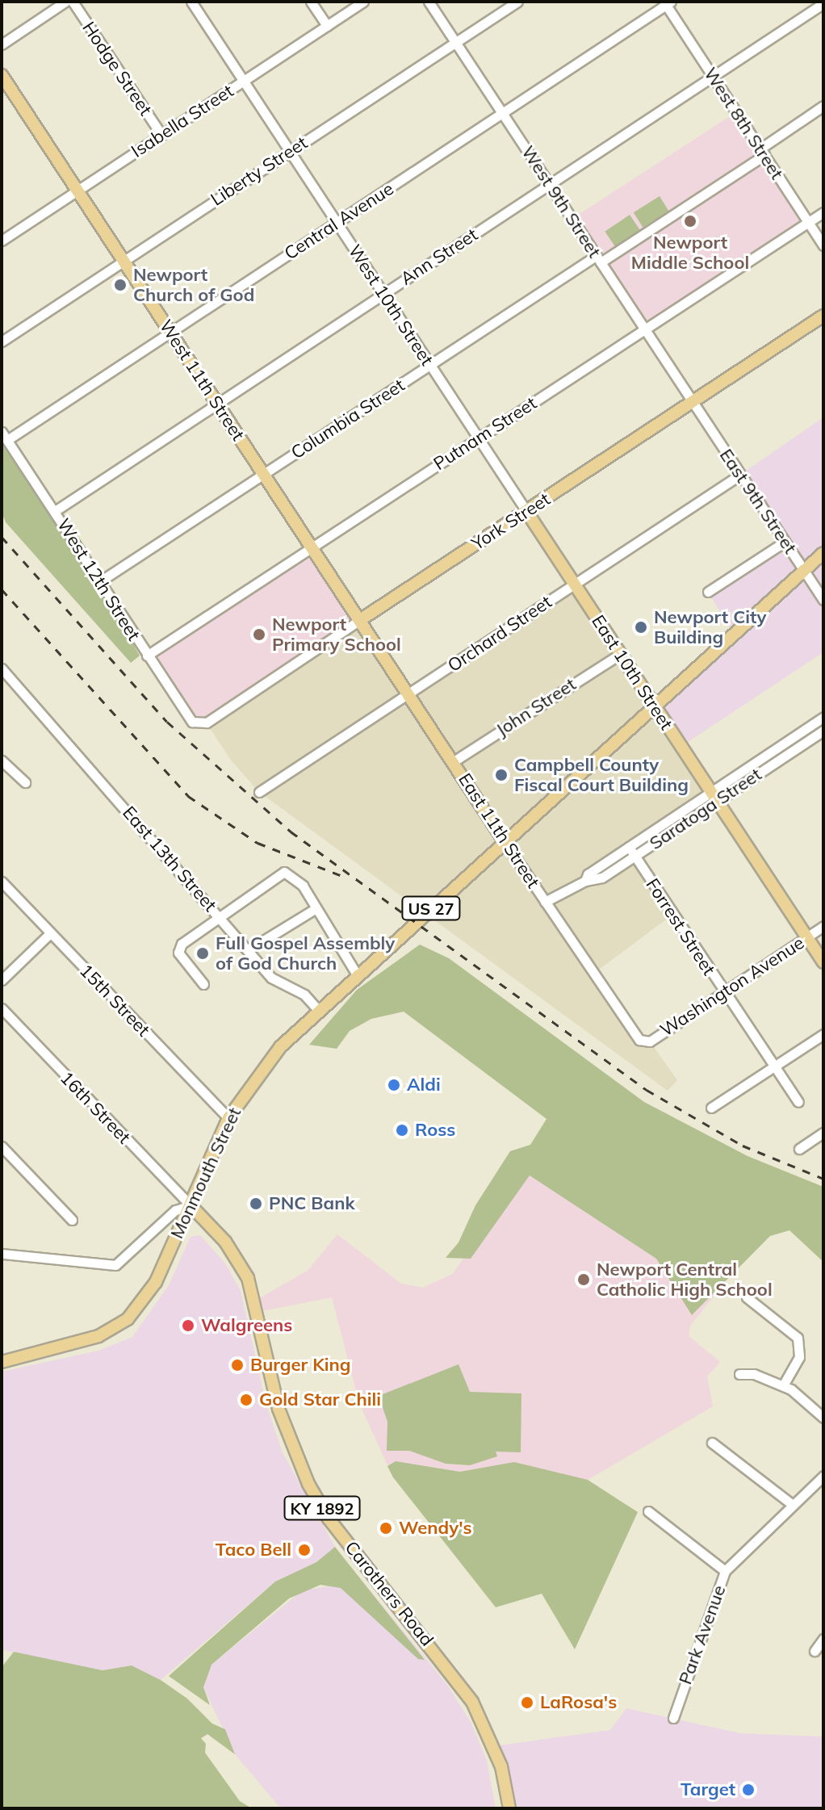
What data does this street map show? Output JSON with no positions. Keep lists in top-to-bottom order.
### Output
{
  "streets": {
    "main road": [
      "West 11th Street",
      "York Street",
      "East 10th Street",
      "East 11th Street",
      "US 27",
      "Monmouth Street",
      "KY 1892",
      "Carothers Road"
    ],
    "street": [
      "Hodge Street",
      "Isabella Street",
      "West 8th Street",
      "Liberty Street",
      "West 9th Street",
      "Central Avenue",
      "Ann Street",
      "West 10th Street",
      "Columbia Street",
      "Putnam Street",
      "East 9th Street",
      "West 12th Street",
      "Orchard Street",
      "John Street",
      "Saratoga Street",
      "East 13th Street",
      "Forrest Street",
      "Washington Avenue",
      "15th Street",
      "16th Street",
      "Park Avenue"
    ]
  },
  "crossings": [
    ["Hodge Street", "Isabella Street"],
    ["Isabella Street", "West 10th Street"],
    ["Isabella Street", "West 11th Street"],
    ["West 8th Street", "Central Avenue"],
    ["West 8th Street", "Ann Street"],
    ["West 8th Street", "Columbia Street"],
    ["West 8th Street", "Putnam Street"],
    ["Liberty Street", "West 9th Street"],
    ["Liberty Street", "West 10th Street"],
    ["Liberty Street", "West 11th Street"],
    ["West 9th Street", "Central Avenue"],
    ["West 9th Street", "Ann Street"],
    ["West 9th Street", "Columbia Street"],
    ["West 9th Street", "Putnam Street"],
    ["West 9th Street", "East 9th Street"],
    ["West 9th Street", "York Street"],
    ["Central Avenue", "West 10th Street"],
    ["Central Avenue", "West 11th Street"],
    ["Central Avenue", "West 12th Street"],
    ["Ann Street", "West 10th Street"],
    ["Ann Street", "West 11th Street"],
    ["Ann Street", "West 12th Street"],
    ["West 10th Street", "Columbia Street"],
    ["West 10th Street", "Putnam Street"],
    ["West 10th Street", "York Street"],
    ["West 10th Street", "East 10th Street"],
    ["West 11th Street", "Columbia Street"],
    ["West 11th Street", "Putnam Street"],
    ["West 11th Street", "York Street"],
    ["West 11th Street", "East 11th Street"],
    ["Columbia Street", "West 12th Street"],
    ["Putnam Street", "West 12th Street"],
    ["East 9th Street", "York Street"],
    ["East 9th Street", "Orchard Street"],
    ["East 9th Street", "Monmouth Street"],
    ["York Street", "West 12th Street"],
    ["York Street", "East 10th Street"],
    ["York Street", "East 11th Street"],
    ["Orchard Street", "East 10th Street"],
    ["Orchard Street", "East 11th Street"],
    ["East 10th Street", "John Street"],
    ["East 10th Street", "Saratoga Street"],
    ["East 10th Street", "Washington Avenue"],
    ["East 10th Street", "Monmouth Street"],
    ["John Street", "East 11th Street"],
    ["Saratoga Street", "East 11th Street"],
    ["Saratoga Street", "Forrest Street"],
    ["East 11th Street", "Washington Avenue"],
    ["East 11th Street", "Monmouth Street"],
    ["East 13th Street", "Monmouth Street"],
    ["Forrest Street", "Washington Avenue"],
    ["15th Street", "Monmouth Street"],
    ["16th Street", "Monmouth Street"],
    ["16th Street", "Carothers Road"],
    ["Monmouth Street", "Carothers Road"]
  ],
  "places": [
    "Newport Middle School",
    "Newport Church of God",
    "Newport City Building",
    "Newport Primary School",
    "Campbell County Fiscal Court Building",
    "Full Gospel Assembly of God Church",
    "Aldi",
    "Ross",
    "PNC Bank",
    "Newport Central Catholic High School",
    "Walgreens",
    "Burger King",
    "Gold Star Chili",
    "Wendy's",
    "Taco Bell",
    "LaRosa's",
    "Target"
  ]
}
